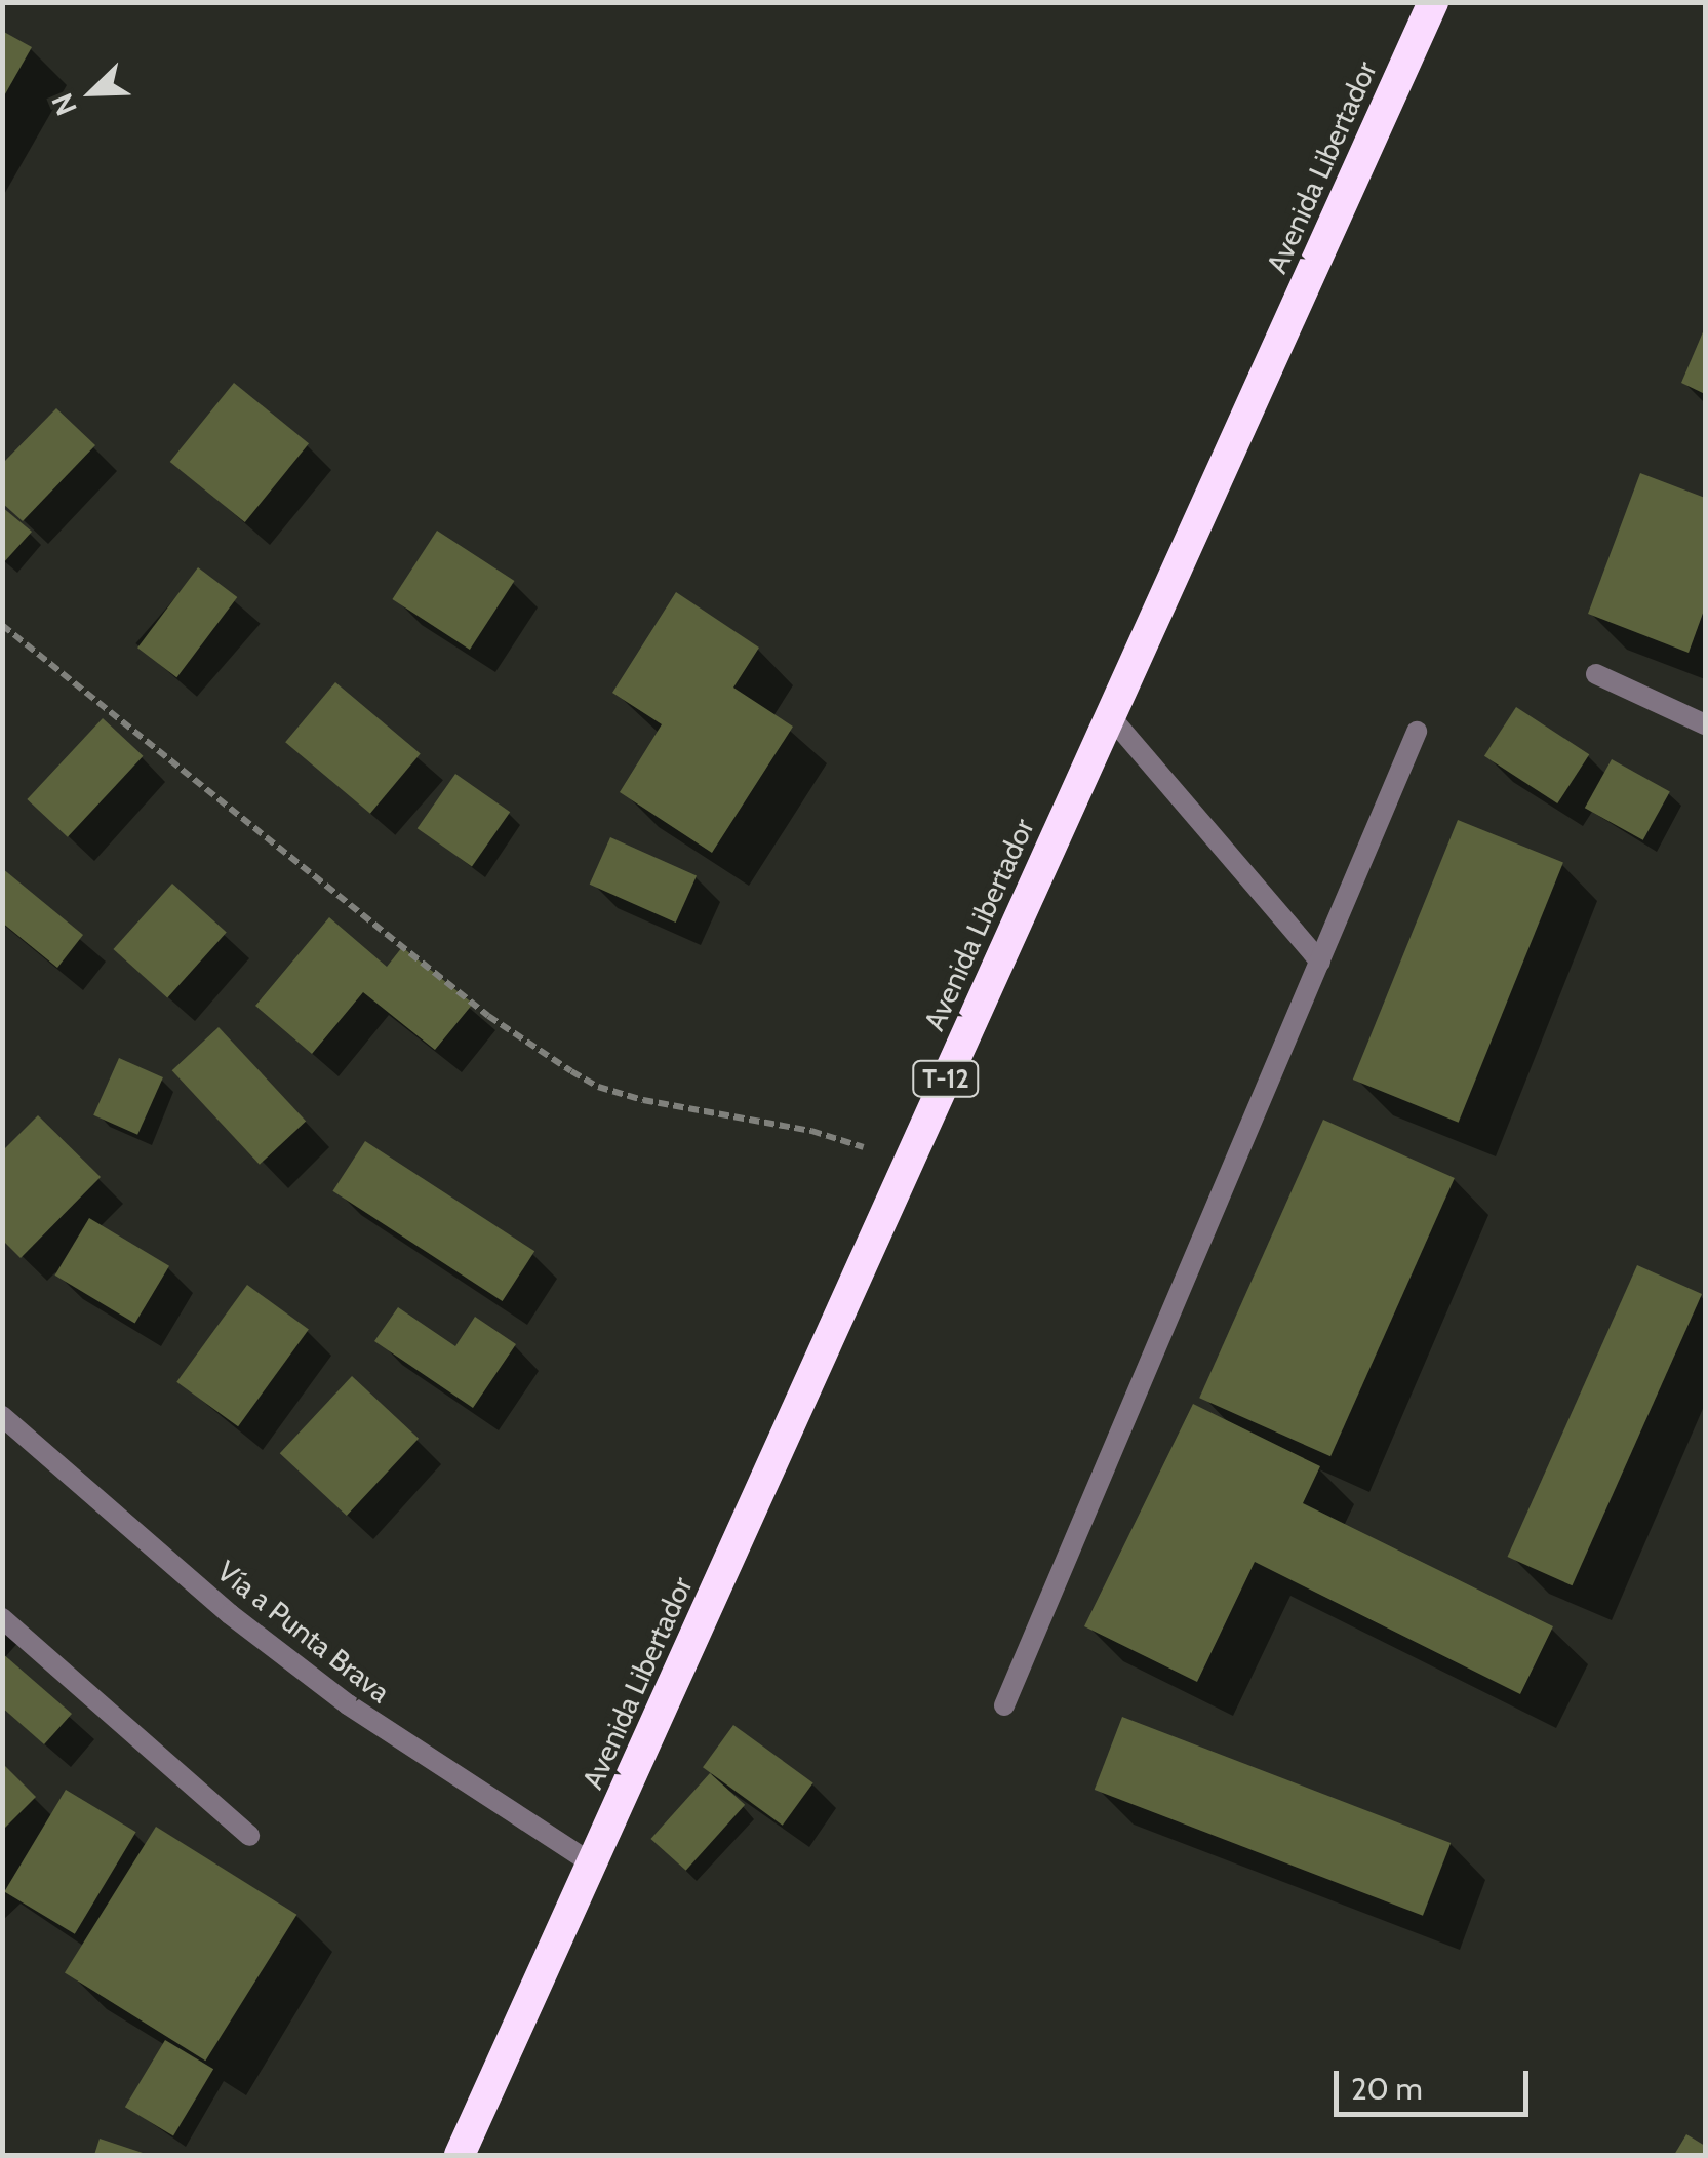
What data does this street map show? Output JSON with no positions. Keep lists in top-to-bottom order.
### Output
{
  "streets": {
    "highway": ["Avenida Libertador", "T-12"],
    "street": ["Vía a Punta Brava"]
  },
  "crossings": [
    ["Avenida Libertador", "Vía a Punta Brava"]
  ],
  "scale_bar": "20 m",
  "north": "bottom left"
}
